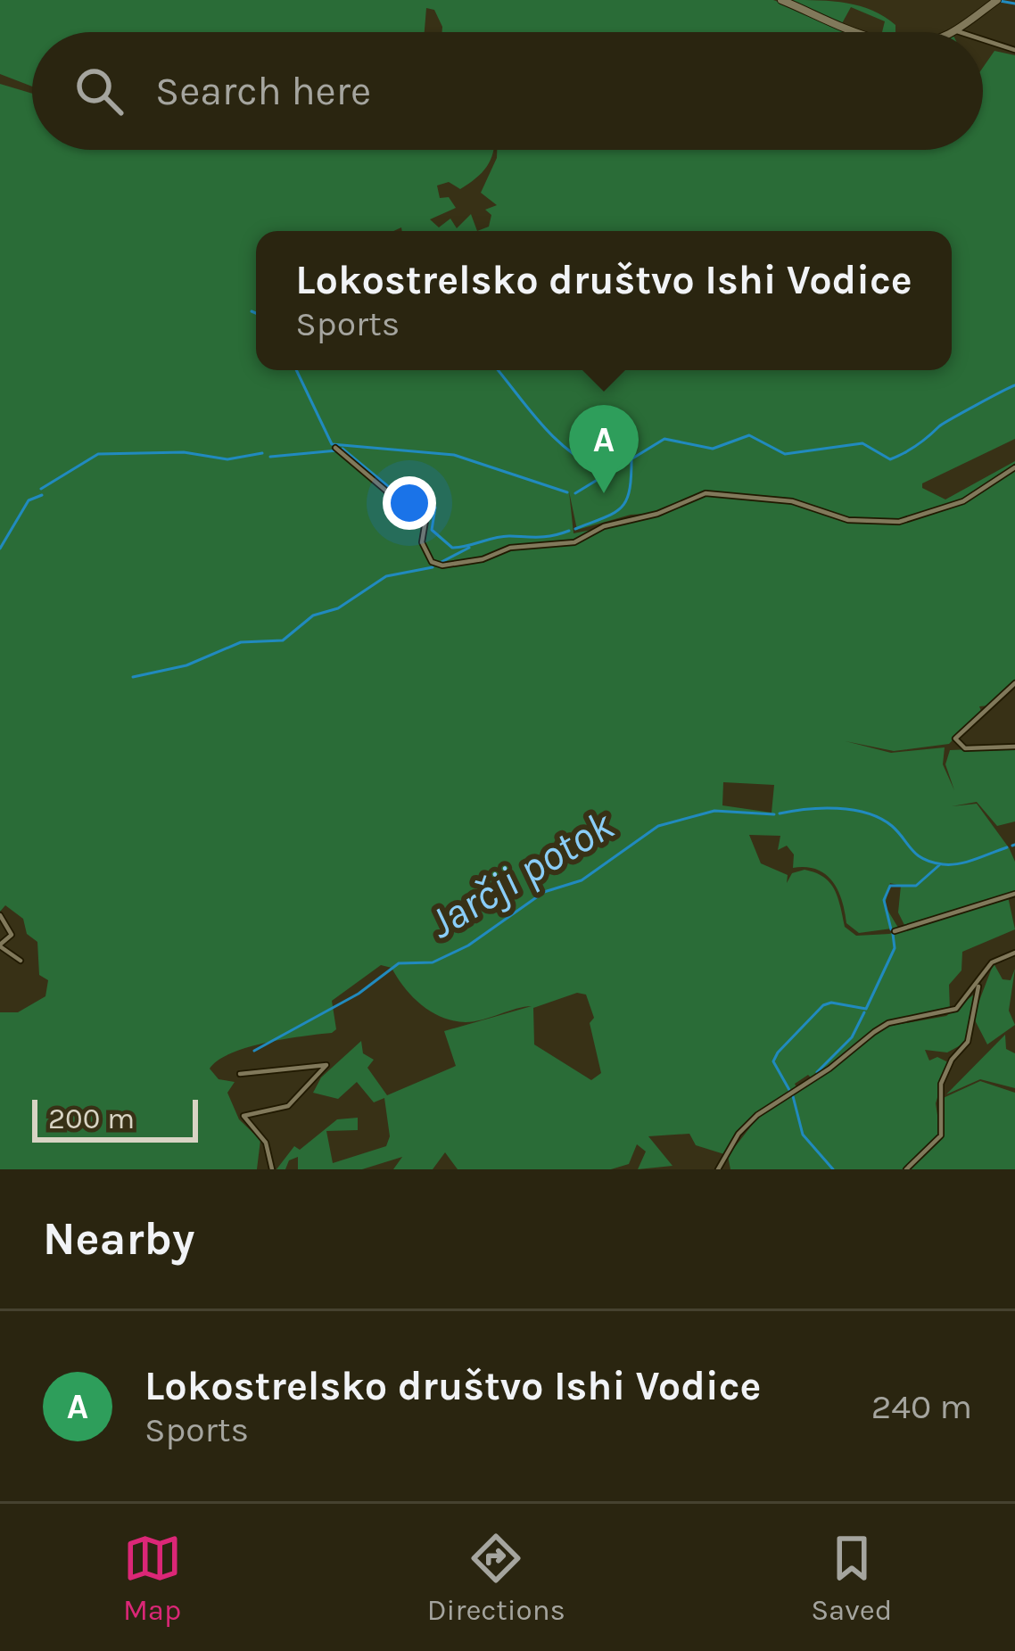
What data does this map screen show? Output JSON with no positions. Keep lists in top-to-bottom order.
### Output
{
  "water": ["Jarčji potok"],
  "scale_bar": "200 m",
  "page": {
    "search": "Search here",
    "popup": ["Lokostrelsko društvo Ishi Vodice", "Sports"],
    "pins": "A",
    "scale": "200 m",
    "heading": "Nearby",
    "list": [
      {
        "mark": "A",
        "name": "Lokostrelsko društvo Ishi Vodice",
        "note": "Sports",
        "value": "240 m"
      }
    ],
    "nav": ["Map", "Directions", "Saved"]
  }
}
